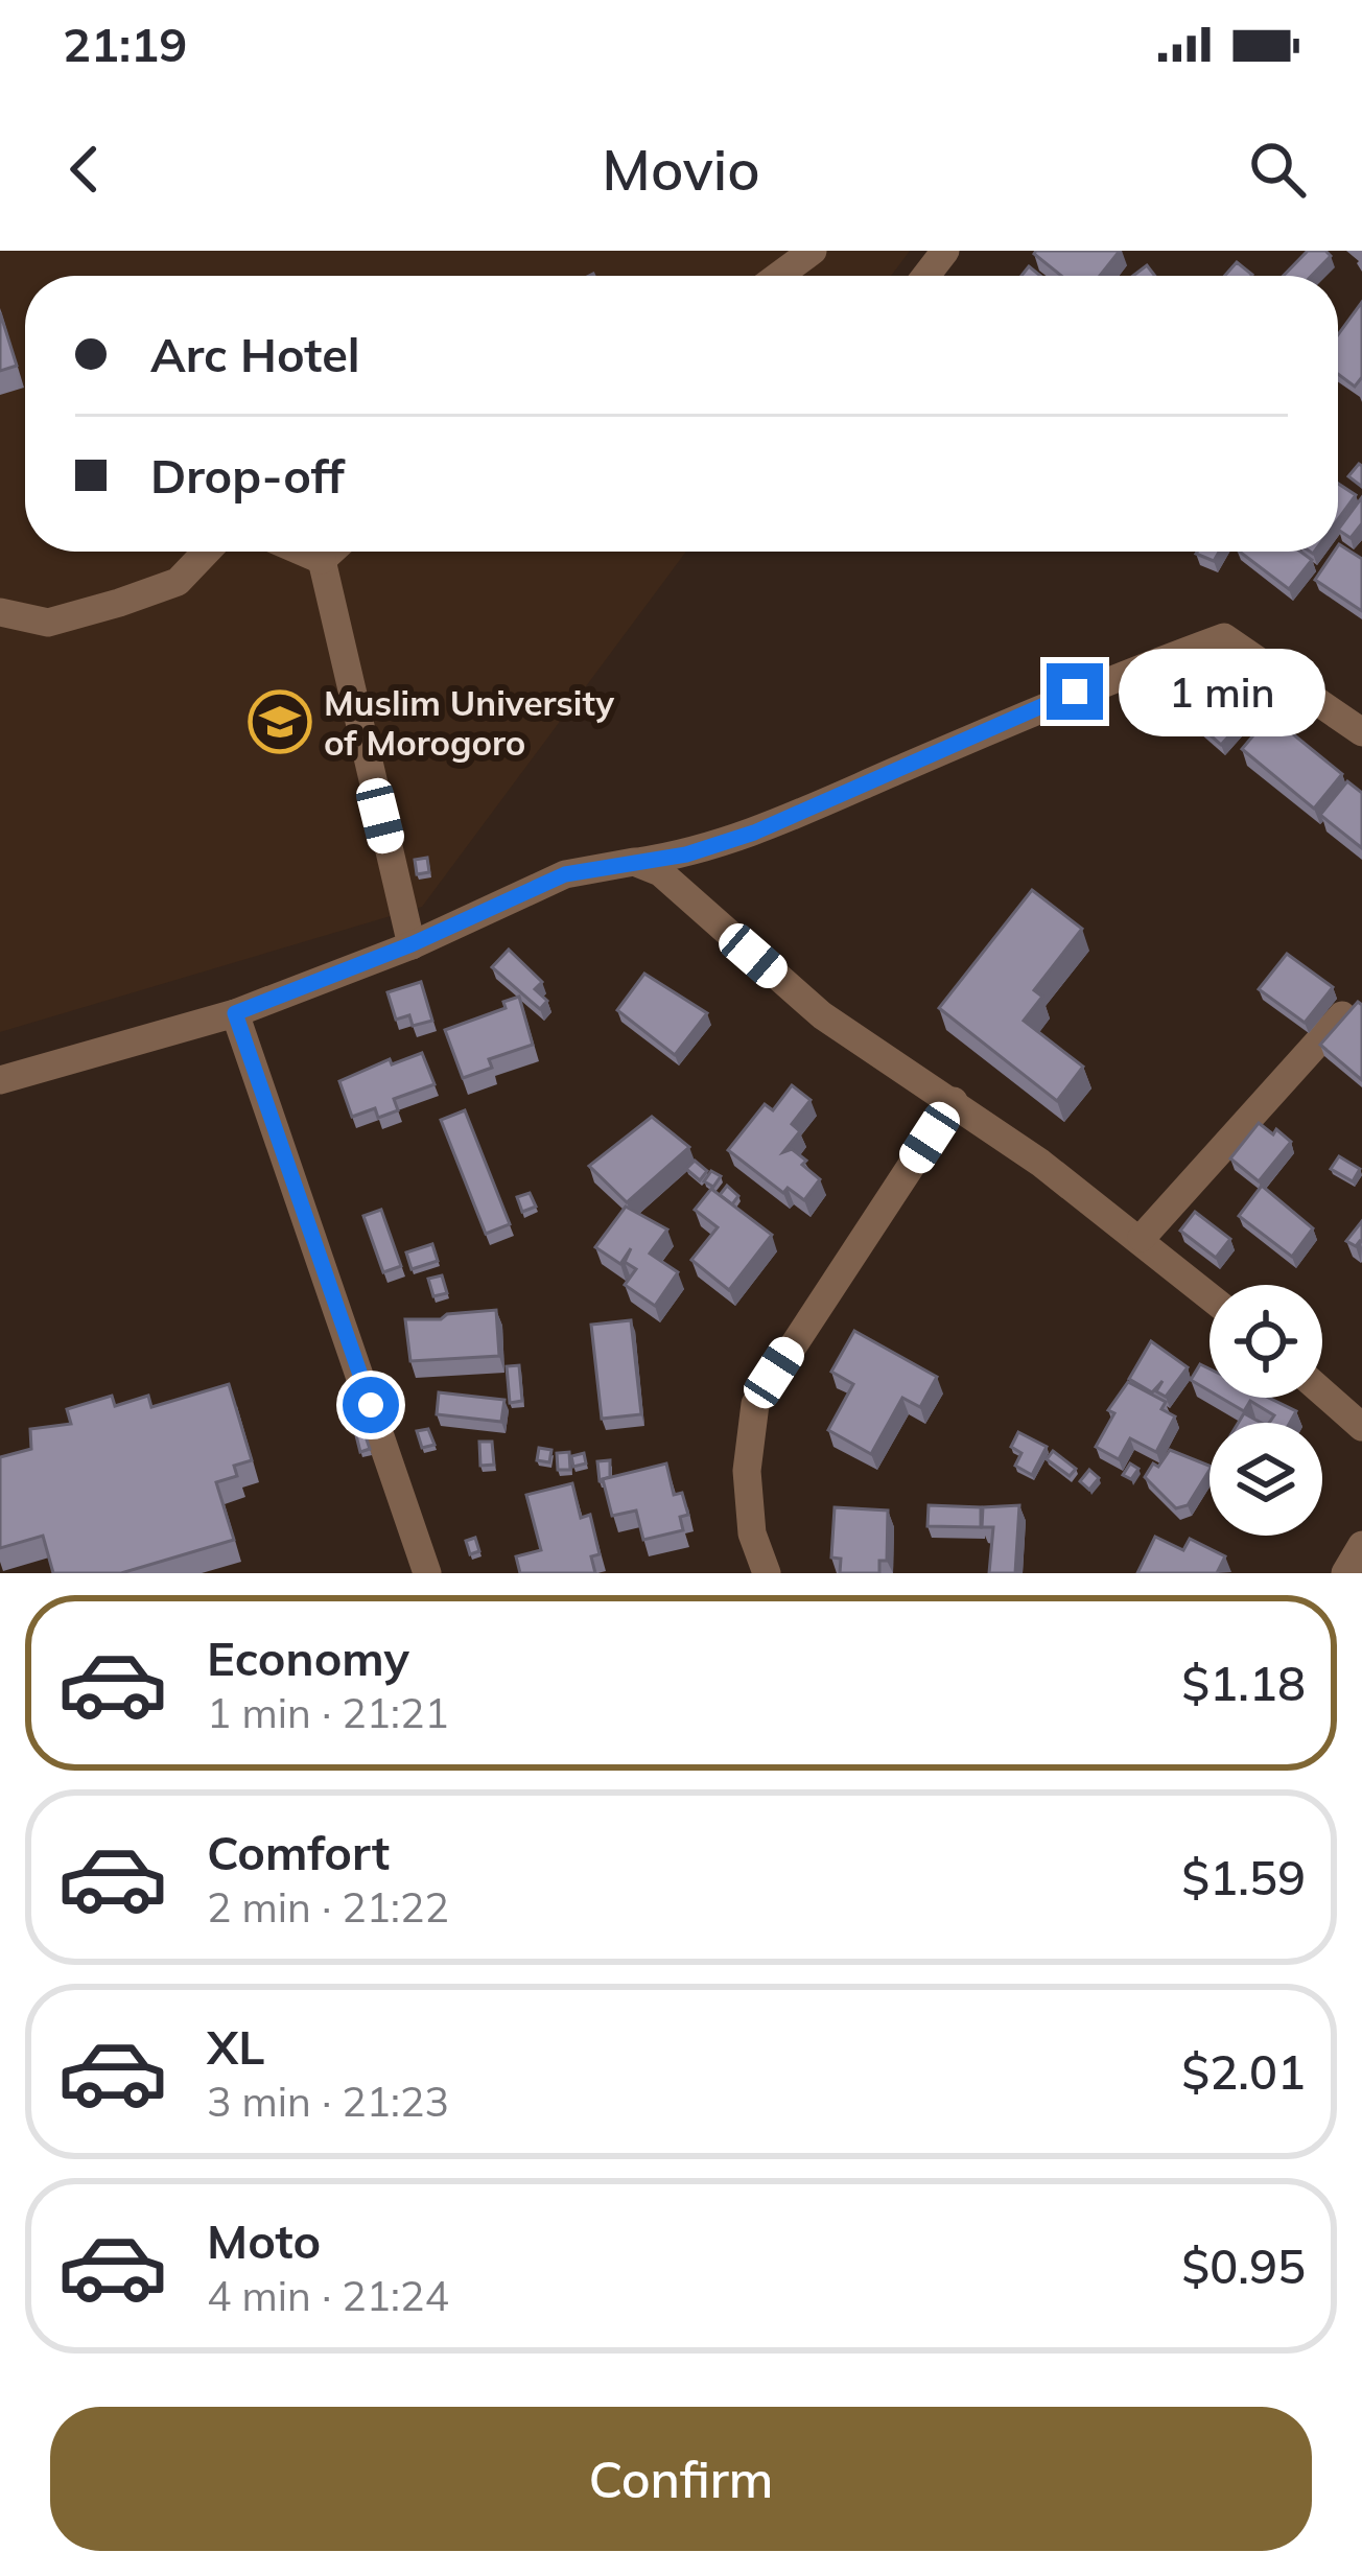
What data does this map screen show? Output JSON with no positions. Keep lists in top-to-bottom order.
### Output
{
  "places": {
    "school or university": ["Muslim University of Morogoro"]
  },
  "page": {
    "status": "21:19",
    "header": "Movio",
    "banner": ["Arc Hotel", "Drop-off"],
    "bubble": "1 min",
    "list": [
      {
        "name": "Economy",
        "note": "1 min · 21:21",
        "value": "$1.18"
      },
      {
        "name": "Comfort",
        "note": "2 min · 21:22",
        "value": "$1.59"
      },
      {
        "name": "XL",
        "note": "3 min · 21:23",
        "value": "$2.01"
      },
      {
        "name": "Moto",
        "note": "4 min · 21:24",
        "value": "$0.95"
      }
    ],
    "buttons": "Confirm"
  }
}
